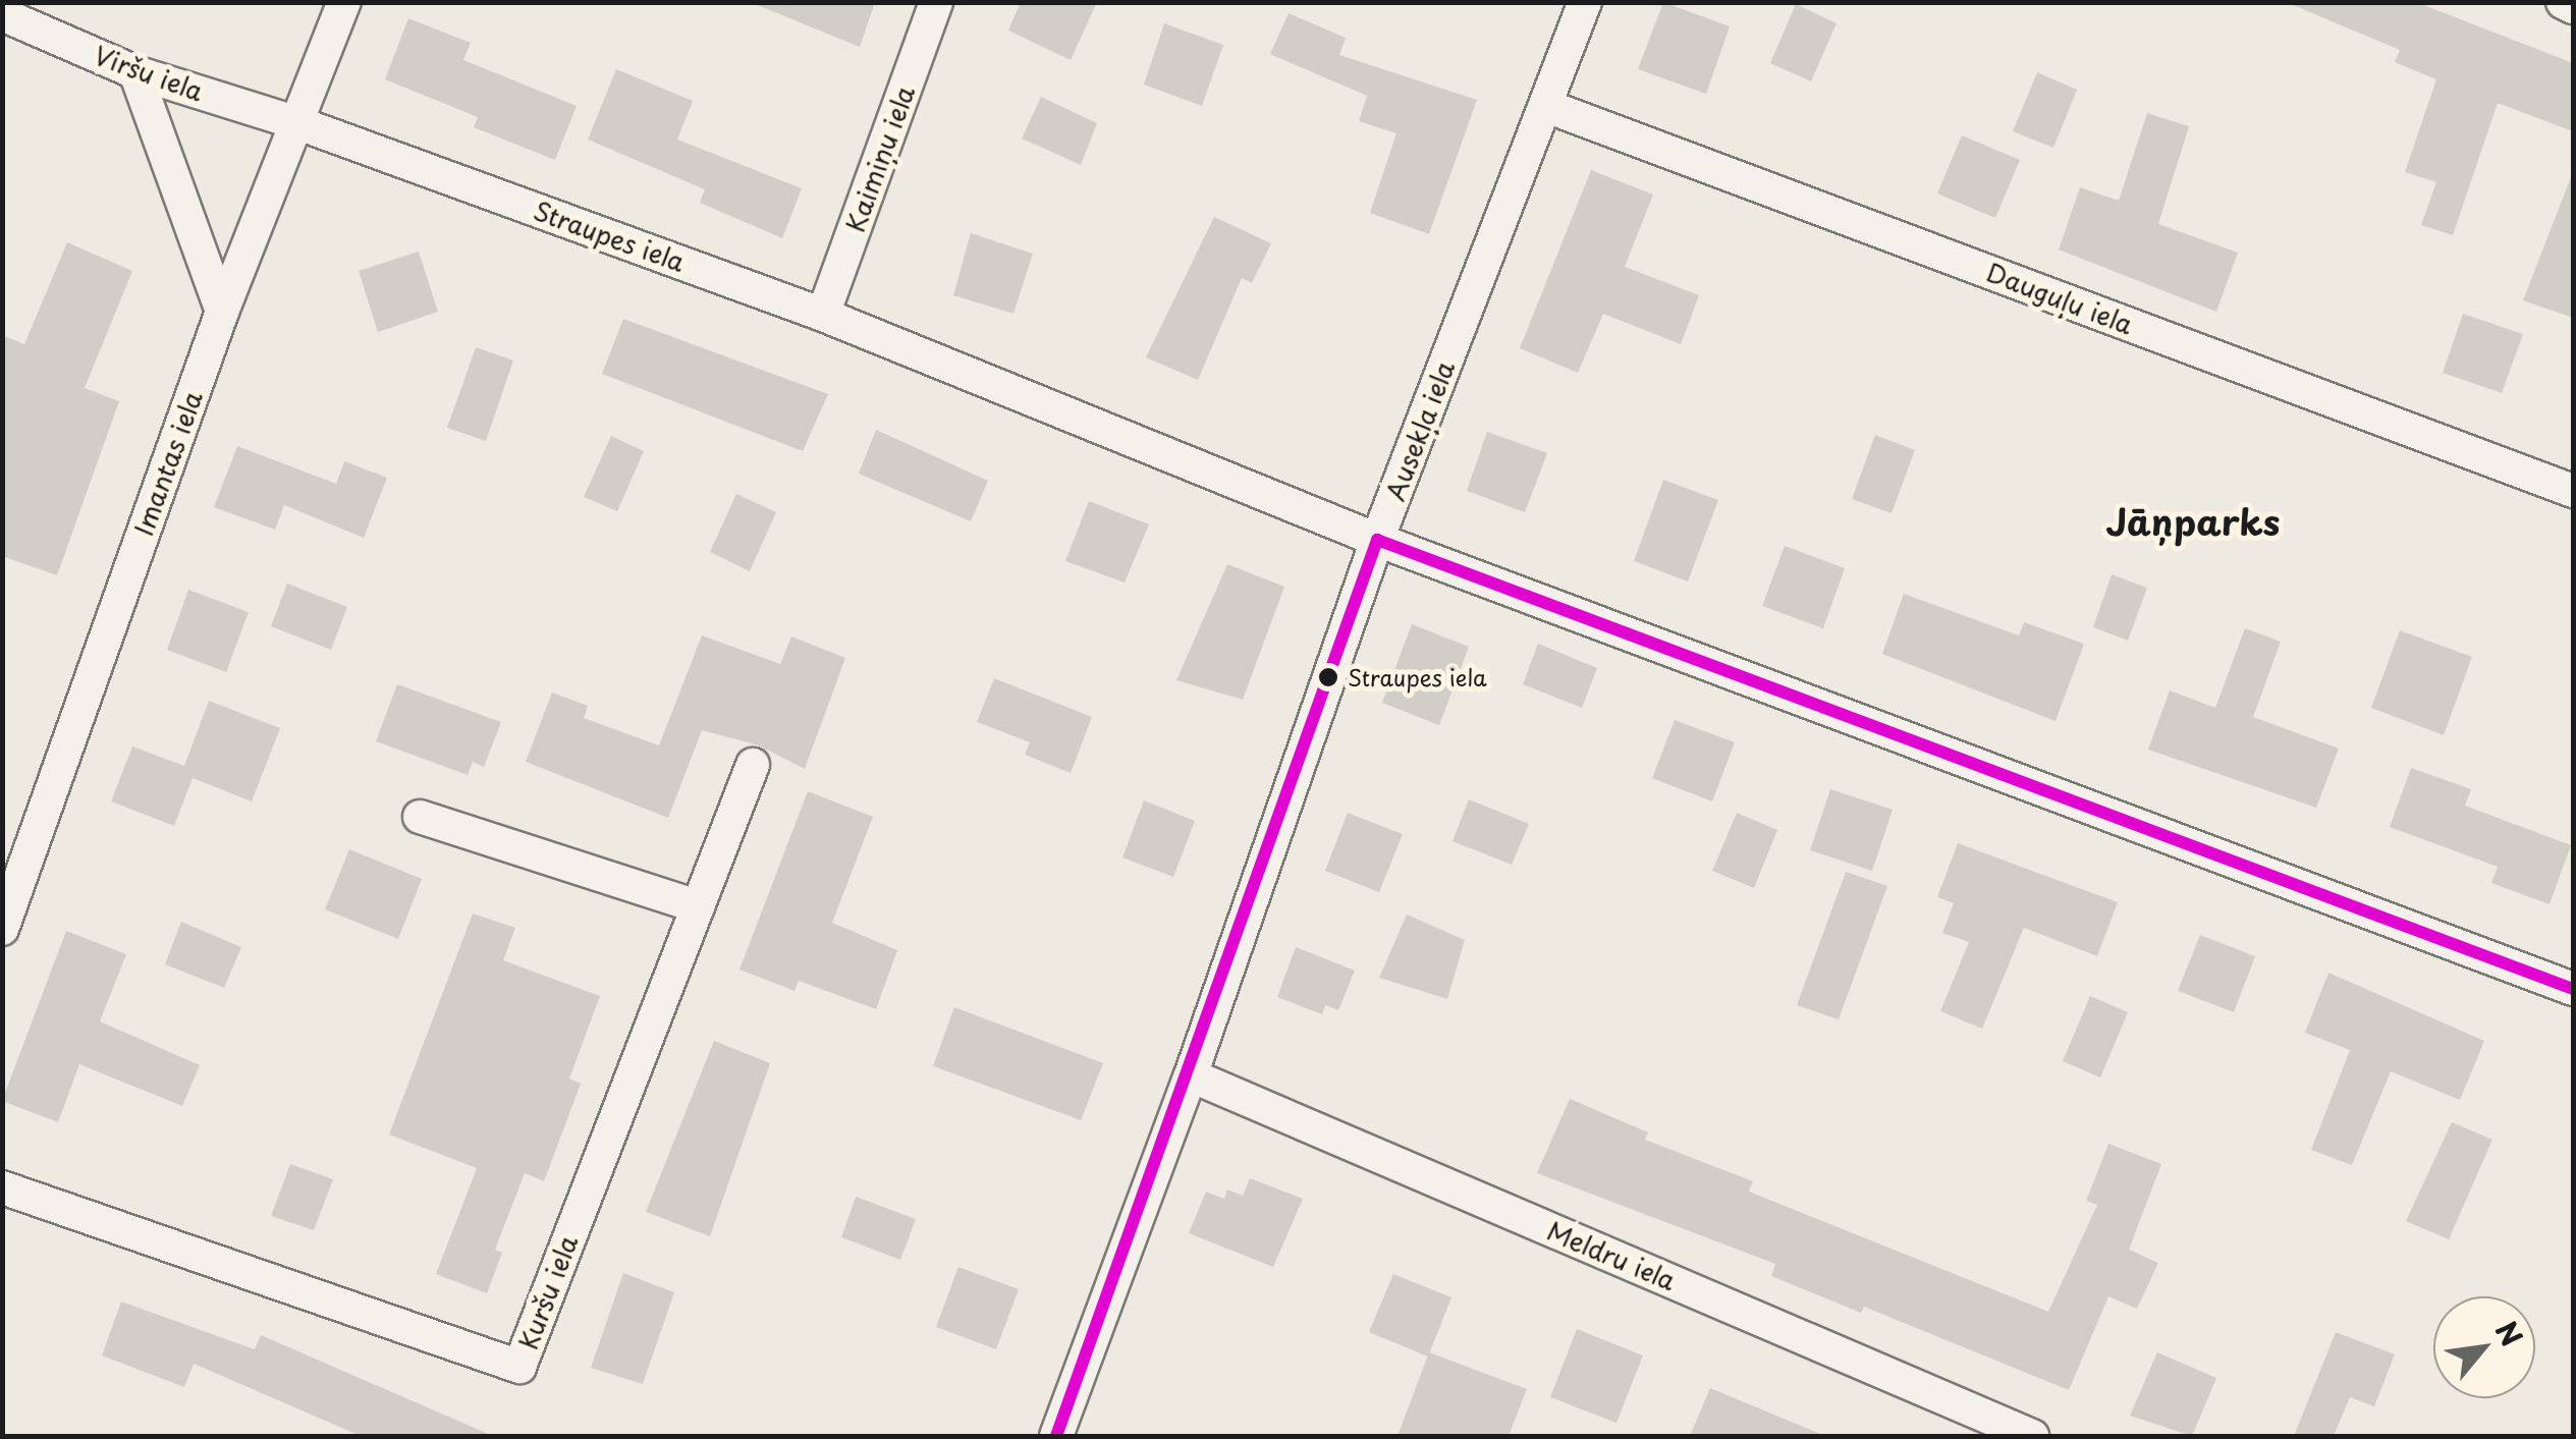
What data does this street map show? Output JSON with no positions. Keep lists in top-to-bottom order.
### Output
{
  "streets": {
    "street": [
      "Viršu iela",
      "Kaimiņu iela",
      "Straupes iela",
      "Dauguļu iela",
      "Ausekļa iela",
      "Imantas iela",
      "Meldru iela",
      "Kuršu iela"
    ]
  },
  "crossings": [
    ["Viršu iela", "Straupes iela"],
    ["Viršu iela", "Imantas iela"],
    ["Kaimiņu iela", "Straupes iela"],
    ["Straupes iela", "Ausekļa iela"],
    ["Straupes iela", "Imantas iela"],
    ["Dauguļu iela", "Ausekļa iela"],
    ["Ausekļa iela", "Meldru iela"]
  ],
  "districts": ["Jāņparks"],
  "places": ["Straupes iela"],
  "north": "top right"
}
